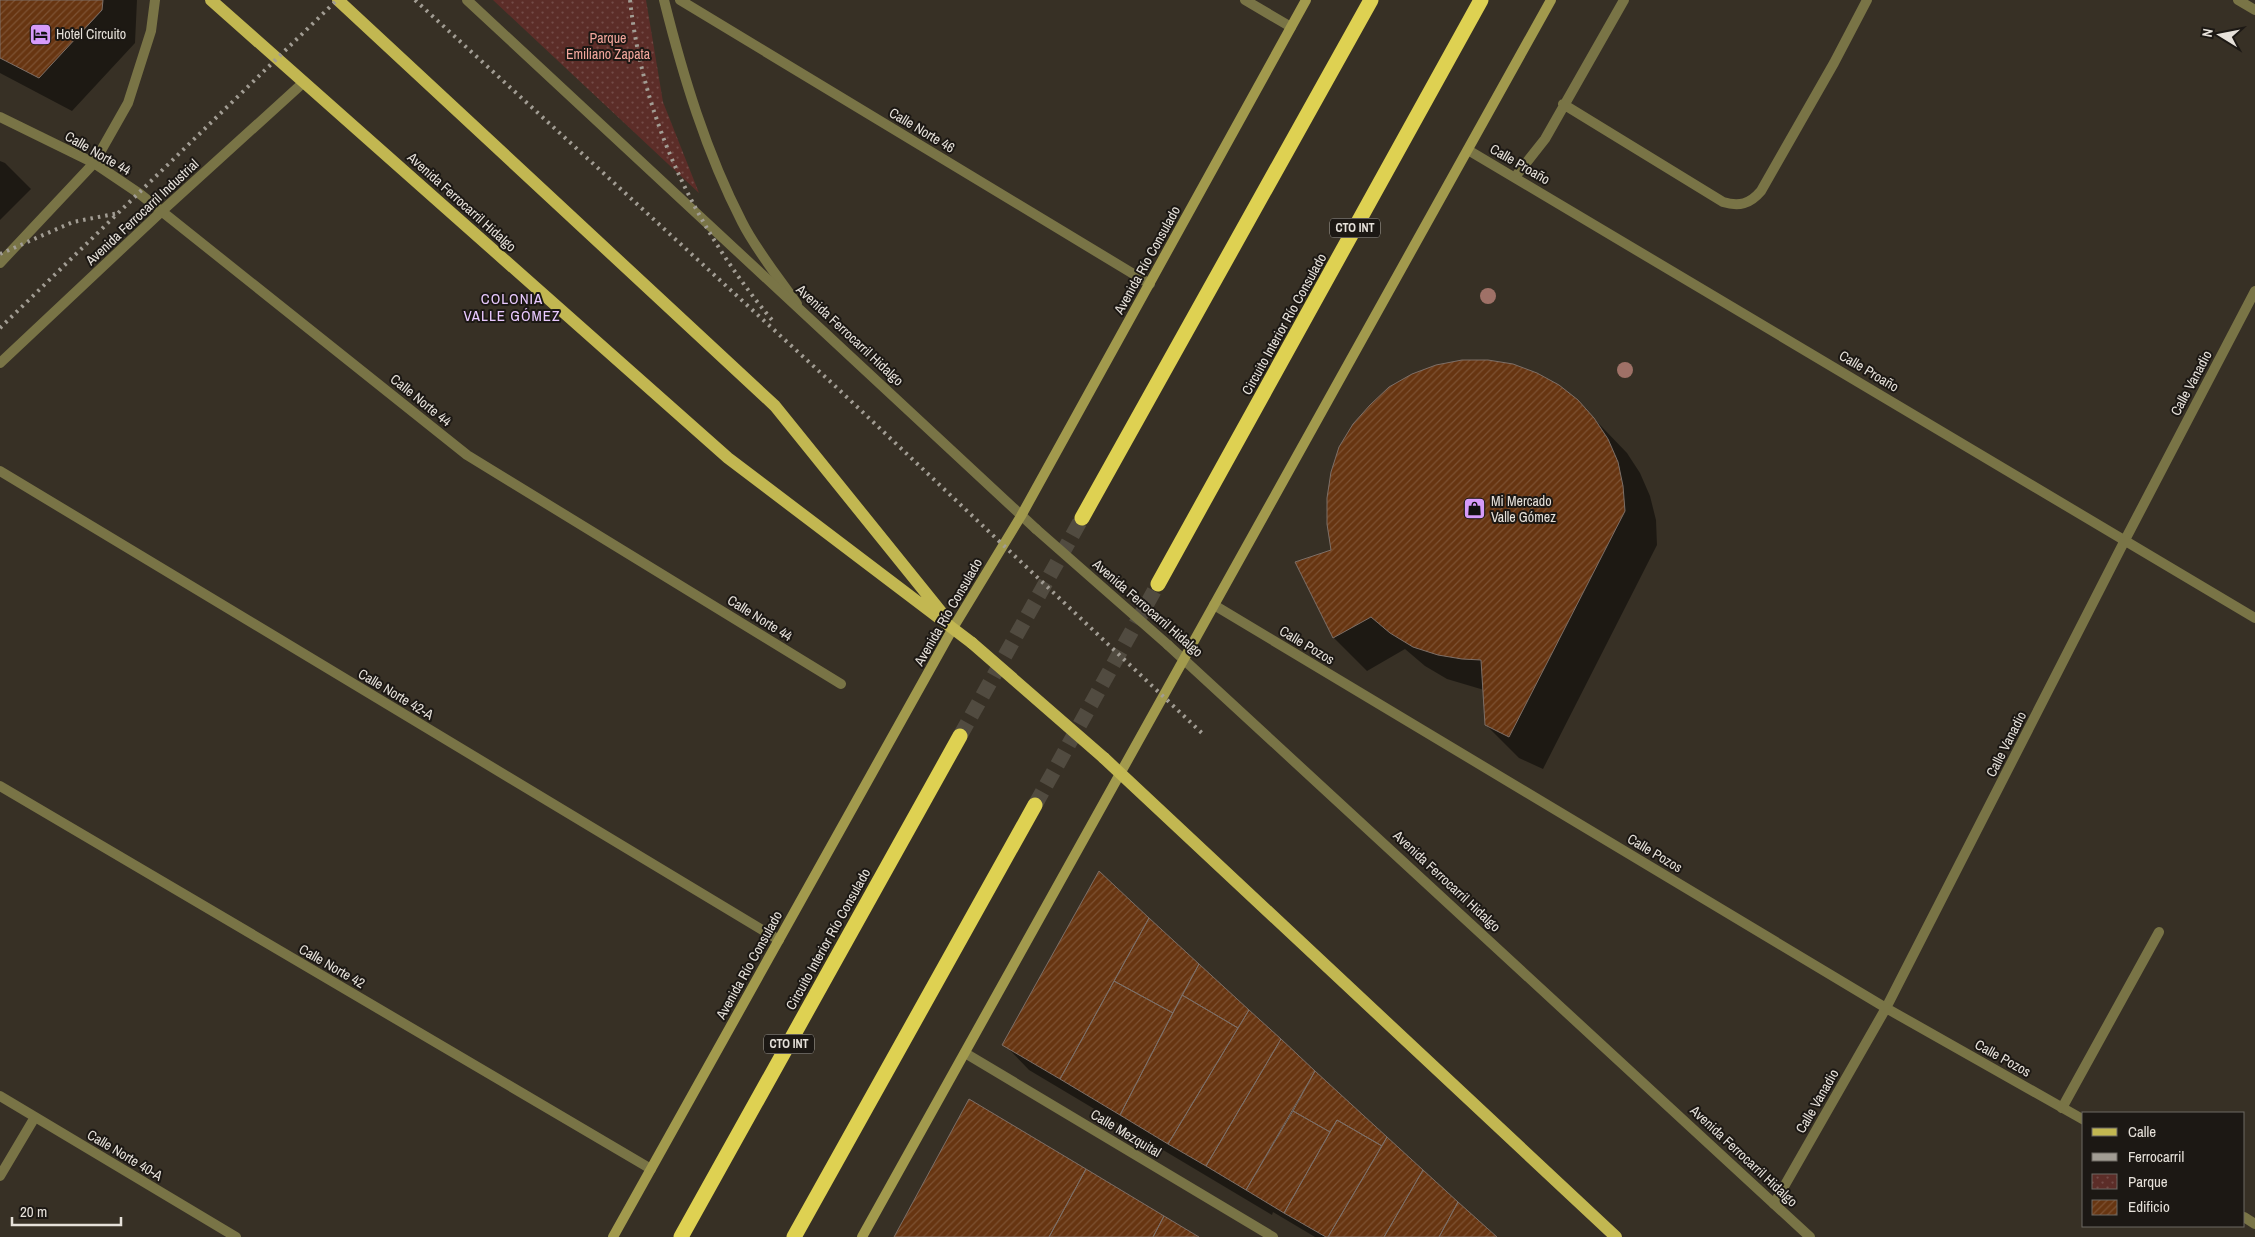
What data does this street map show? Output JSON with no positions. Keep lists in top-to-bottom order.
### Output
{
  "streets": {
    "highway": ["CTO INT", "Circuito Interior Río Consulado"],
    "main road": ["Avenida Ferrocarril Hidalgo", "Avenida Río Consulado"],
    "street": [
      "Calle Norte 46",
      "Calle Norte 44",
      "Calle Proaño",
      "Avenida Ferrocarril Industrial",
      "Calle Vanadio",
      "Calle Pozos",
      "Calle Norte 42-A",
      "Calle Norte 42",
      "Calle Mezquital",
      "Calle Norte 40-A"
    ]
  },
  "crossings": [
    ["Calle Norte 46", "Avenida Río Consulado"],
    ["Calle Norte 44", "Avenida Ferrocarril Industrial"],
    ["Calle Proaño", "Calle Vanadio"],
    ["Avenida Ferrocarril Hidalgo", "Avenida Ferrocarril Industrial"],
    ["Avenida Ferrocarril Hidalgo", "Avenida Río Consulado"],
    ["Avenida Ferrocarril Hidalgo", "Calle Vanadio"],
    ["Avenida Río Consulado", "Calle Norte 42-A"],
    ["Avenida Río Consulado", "Calle Norte 42"],
    ["Calle Vanadio", "Calle Pozos"]
  ],
  "districts": ["COLONIA VALLE GÓMEZ"],
  "parks": ["Parque Emiliano Zapata"],
  "places": {
    "hotel": ["Hotel Circuito"],
    "shop": ["Mi Mercado Valle Gómez"]
  },
  "legend": [
    "Calle",
    "Ferrocarril",
    "Parque",
    "Edificio"
  ],
  "scale_bar": "20 m",
  "north": "left"
}
